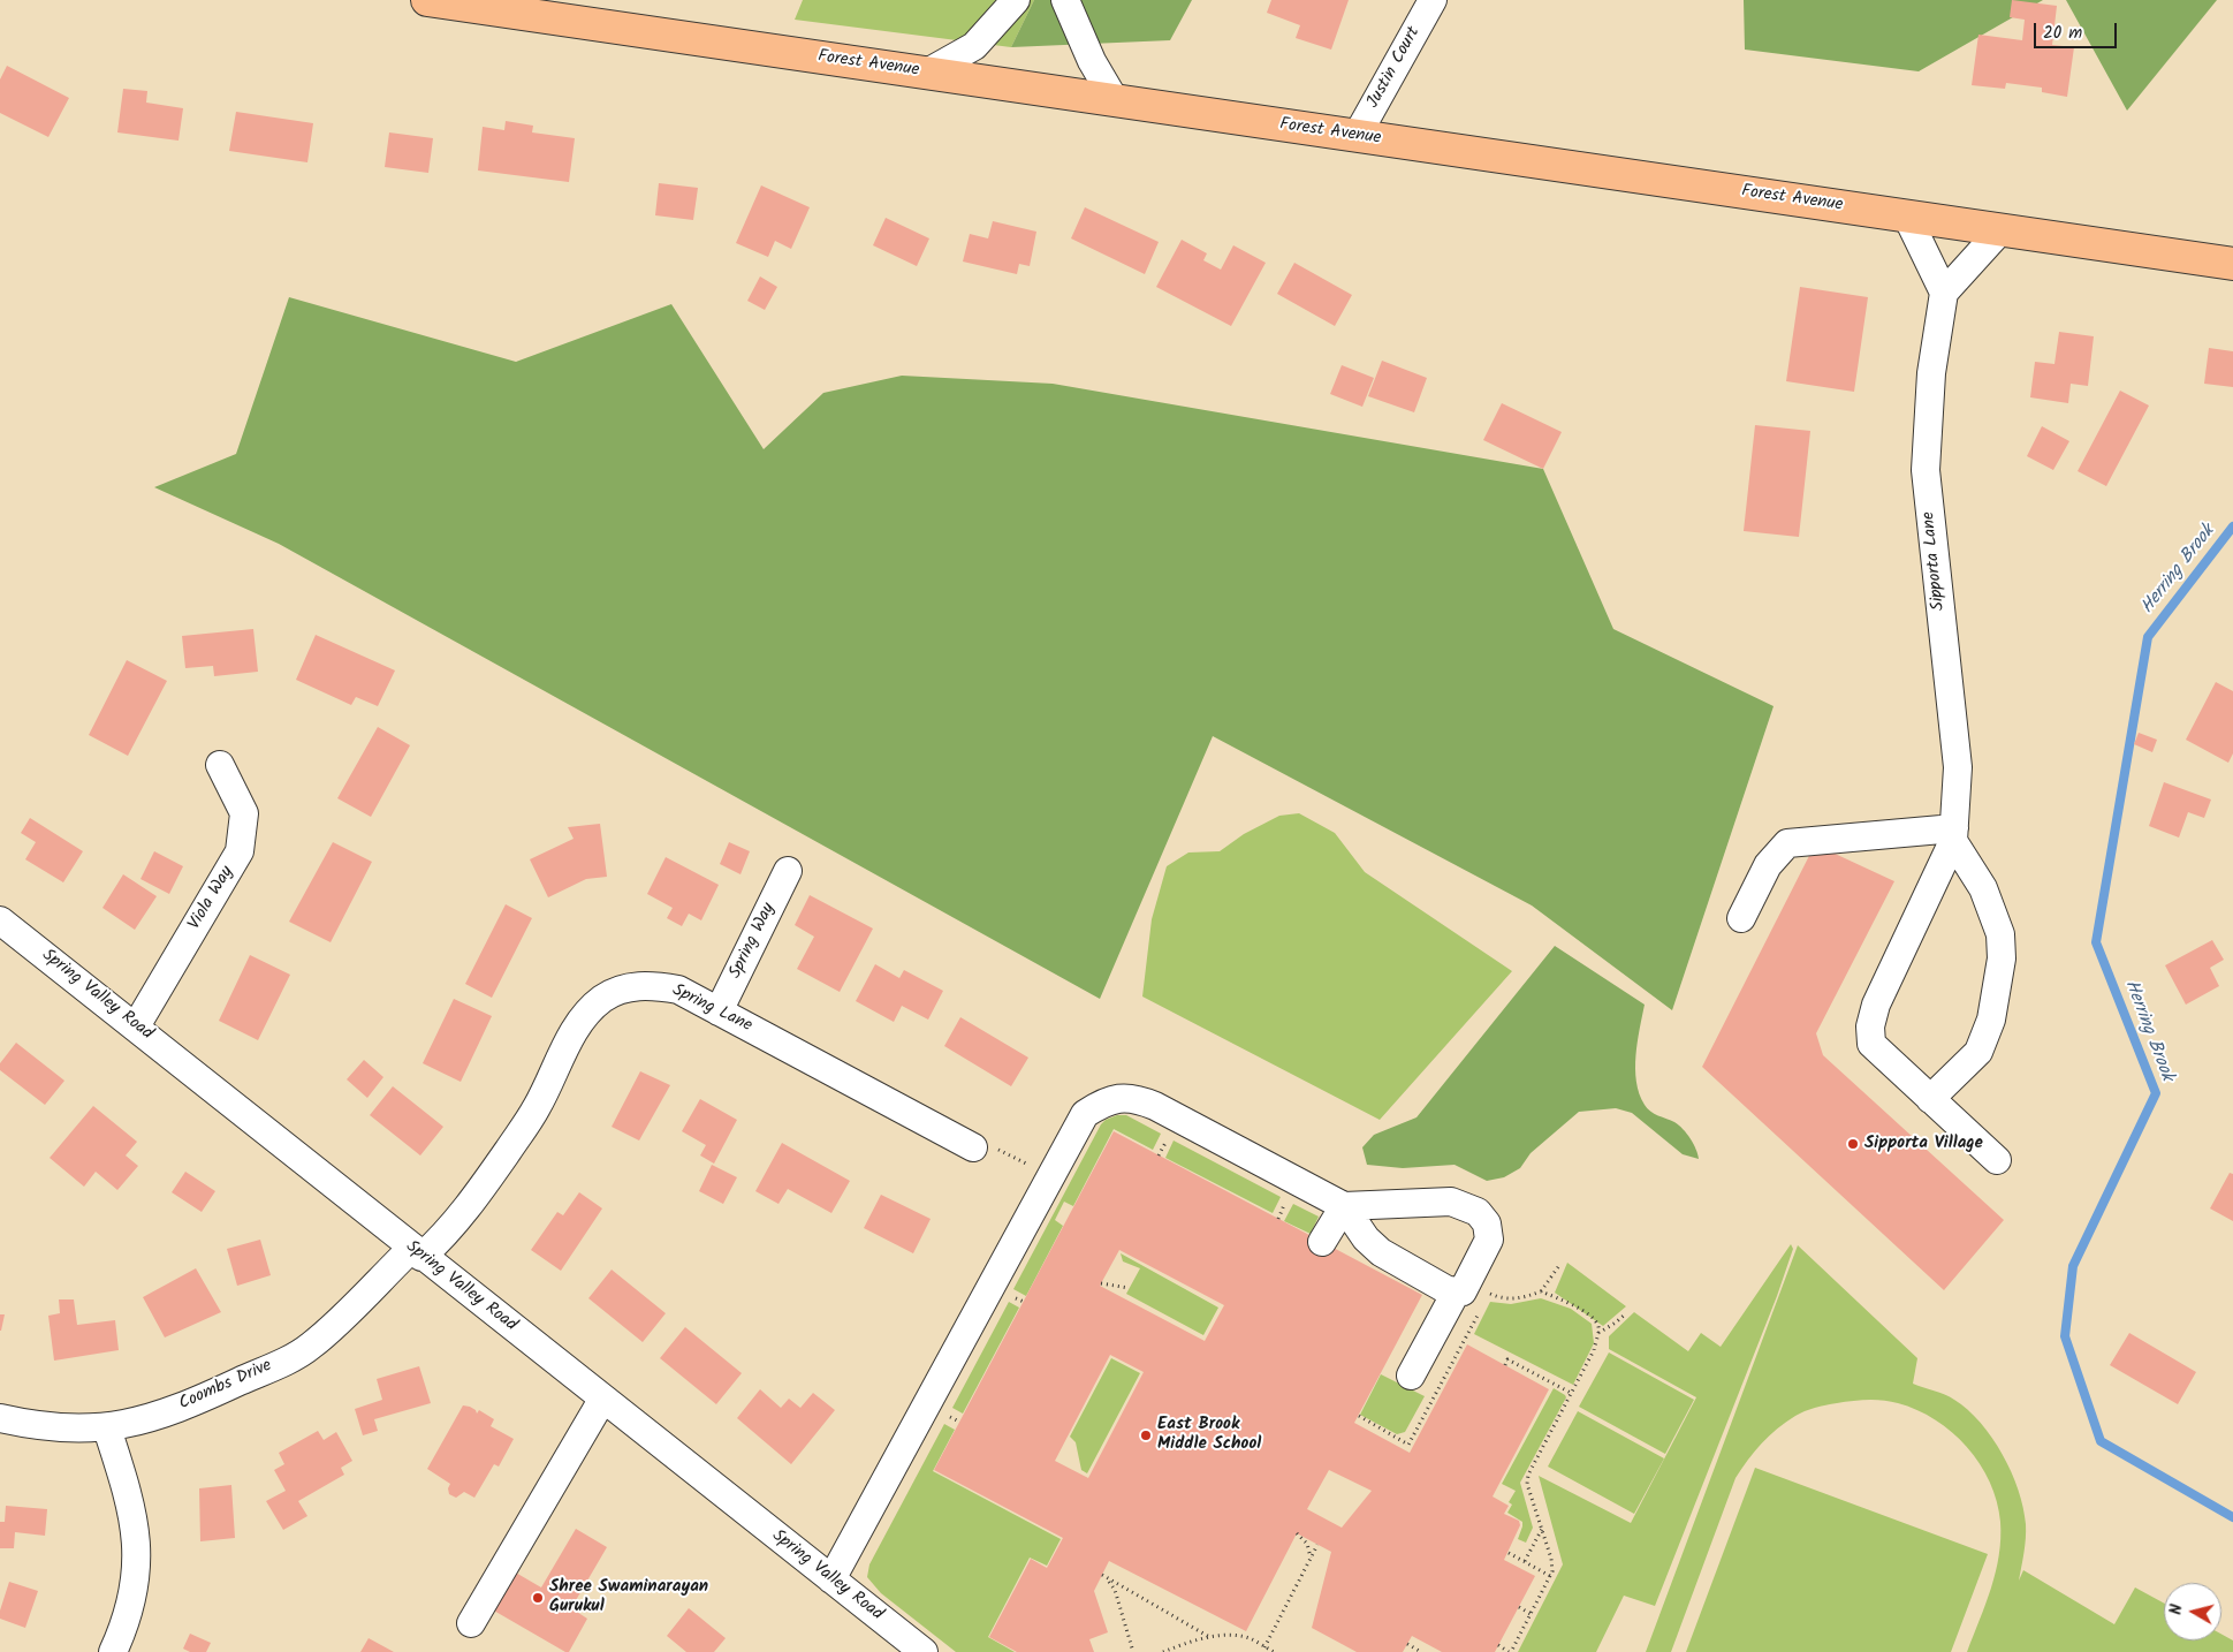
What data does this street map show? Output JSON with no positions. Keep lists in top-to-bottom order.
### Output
{
  "streets": {
    "main road": ["Forest Avenue"],
    "street": [
      "Justin Court",
      "Sipporta Lane",
      "Viola Way",
      "Spring Way",
      "Spring Valley Road",
      "Spring Lane",
      "Coombs Drive"
    ]
  },
  "crossings": [
    ["Forest Avenue", "Justin Court"],
    ["Viola Way", "Spring Valley Road"],
    ["Spring Way", "Spring Lane"],
    ["Spring Valley Road", "Spring Lane"],
    ["Spring Valley Road", "Coombs Drive"],
    ["Spring Lane", "Coombs Drive"]
  ],
  "water": ["Herring Brook"],
  "places": ["Sipporta Village", "East Brook Middle School", "Shree Swaminarayan Gurukul"],
  "scale_bar": "20 m",
  "north": "left"
}
